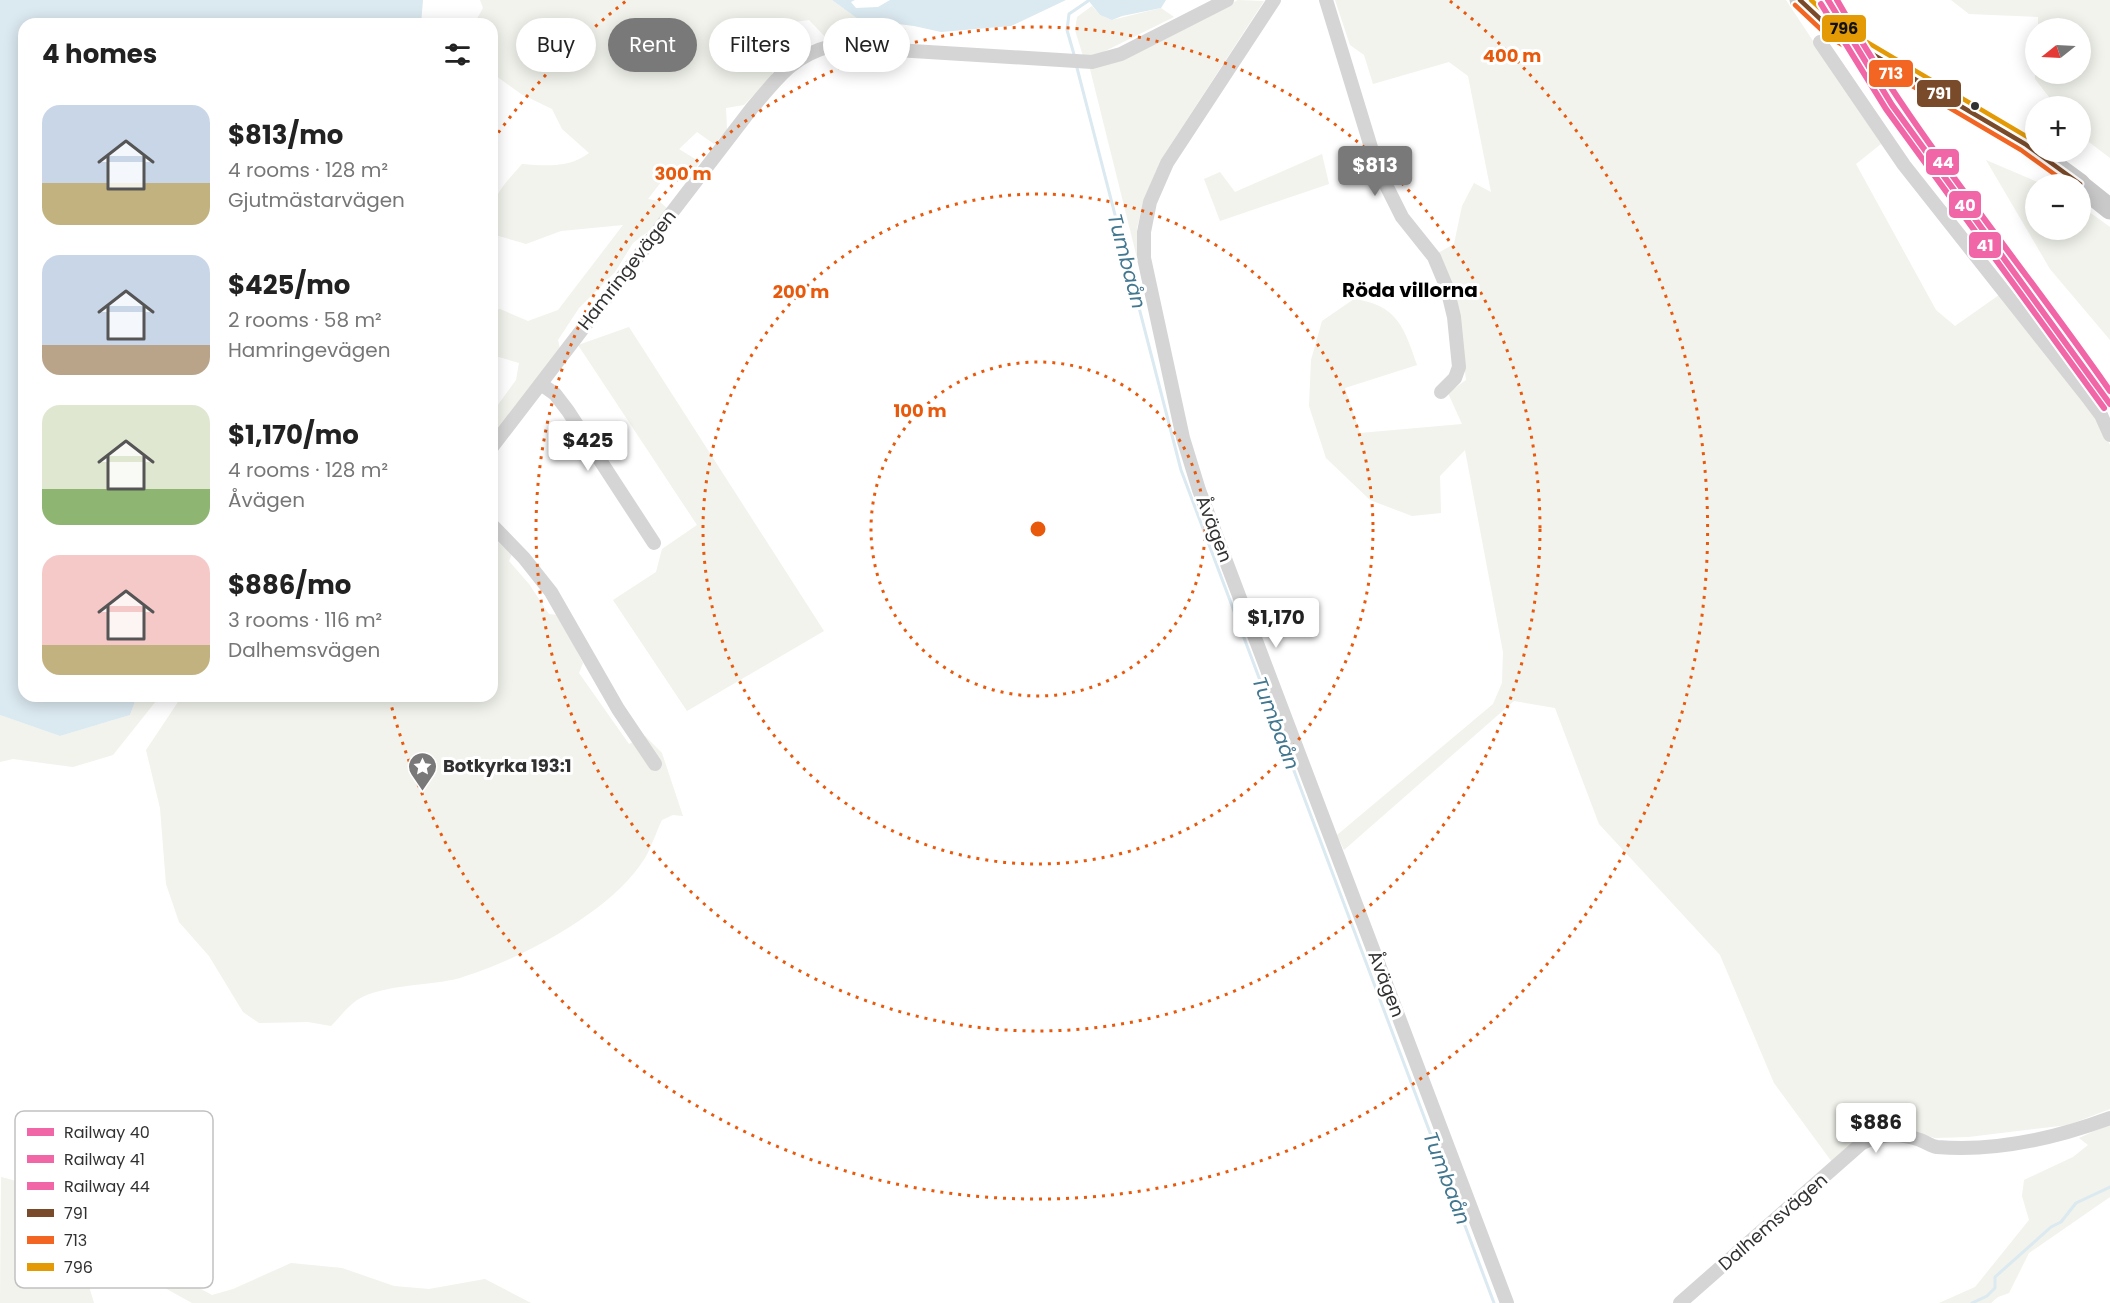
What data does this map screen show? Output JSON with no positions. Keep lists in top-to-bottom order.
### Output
{
  "streets": {
    "street": ["Hamringevägen", "Åvägen", "Dalhemsvägen"]
  },
  "districts": ["Röda villorna"],
  "water": ["Tumbaån"],
  "places": {
    "place": ["Botkyrka 193:1"]
  },
  "lines": [
    "rail line 40",
    "rail line 44",
    "transit line 791",
    "transit line 796",
    "rail line 41",
    "transit line 713"
  ],
  "legend": [
    "Railway 40",
    "Railway 41",
    "Railway 44",
    "791",
    "713",
    "796"
  ],
  "north": "left",
  "page": {
    "map_buttons": ["+", "−"],
    "chip": [
      "Buy",
      "Rent",
      "Filters",
      "New"
    ],
    "heading": "4 homes",
    "list": [
      {
        "name": "$813/mo",
        "note": "4 rooms · 128 m² · Gjutmästarvägen"
      },
      {
        "name": "$425/mo",
        "note": "2 rooms · 58 m² · Hamringevägen"
      },
      {
        "name": "$1,170/mo",
        "note": "4 rooms · 128 m² · Åvägen"
      },
      {
        "name": "$886/mo",
        "note": "3 rooms · 116 m² · Dalhemsvägen"
      }
    ],
    "price": [
      "$813",
      "$425",
      "$1,170",
      "$886"
    ]
  },
  "rings": [
    "400 m",
    "300 m",
    "200 m",
    "100 m"
  ]
}
